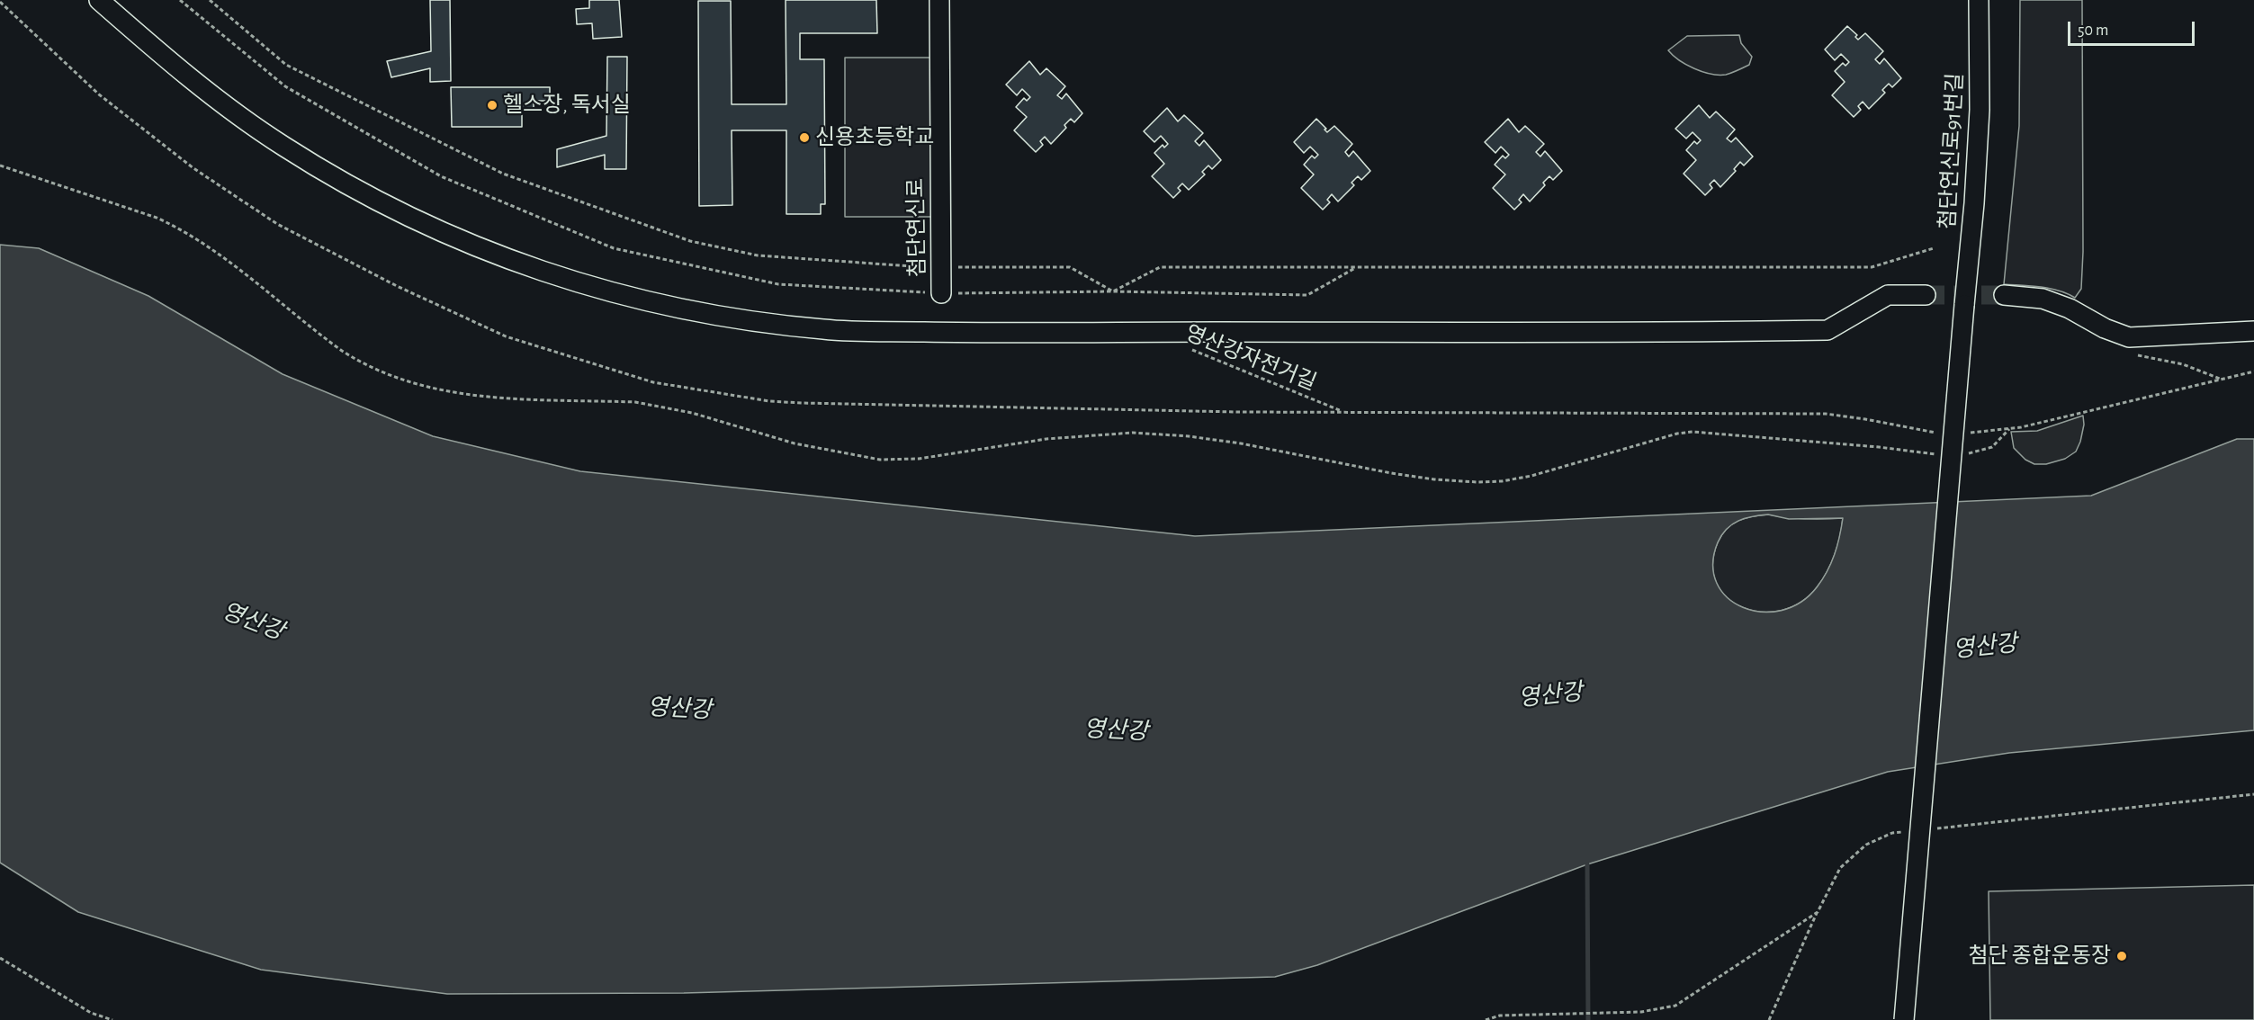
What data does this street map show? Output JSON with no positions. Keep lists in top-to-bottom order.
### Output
{
  "streets": {
    "street": ["첨단연신로91번길", "첨단연신로"],
    "path": ["영산강자전거길"]
  },
  "water": ["영산강"],
  "places": ["헬스장, 독서실", "신용초등학교", "첨단 종합운동장"],
  "scale_bar": "50 m"
}
